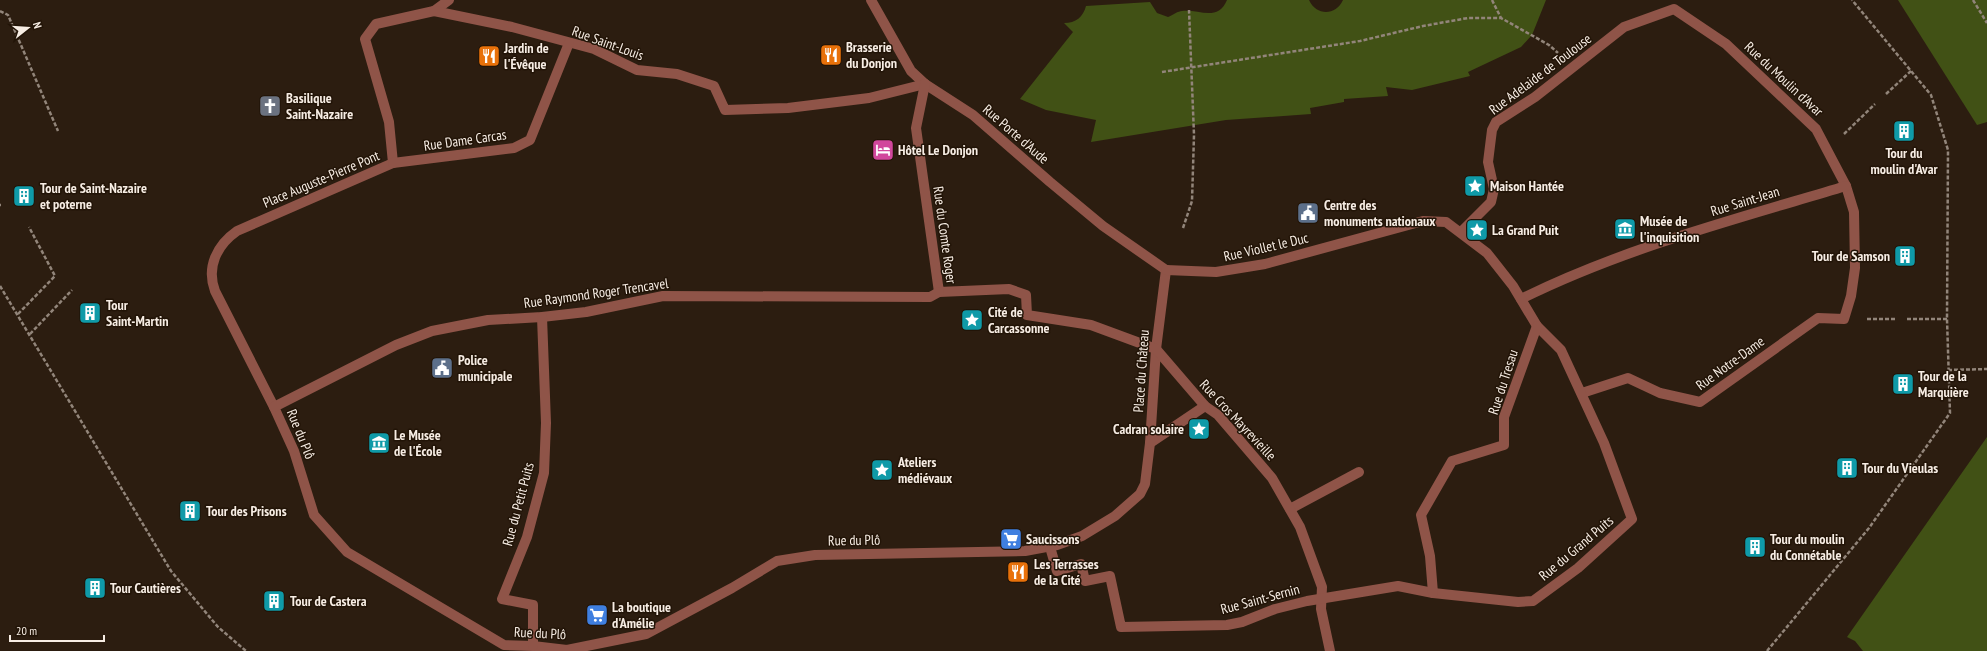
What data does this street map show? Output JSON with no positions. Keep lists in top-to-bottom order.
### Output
{
  "streets": {
    "street": [
      "Rue Saint-Louis",
      "Rue Adelaide de Toulouse",
      "Rue du Moulin d'Avar",
      "Rue Porte d'Aude",
      "Rue Dame Carcas",
      "Place Auguste-Pierre Pont",
      "Rue Saint-Jean",
      "Rue du Comte Roger",
      "Rue Viollet le Duc",
      "Rue Raymond Roger Trencavel",
      "Rue Notre-Dame",
      "Place du Château",
      "Rue du Tresau",
      "Rue Cros Mayrevieille",
      "Rue du Plô",
      "Rue du Petit Puits",
      "Rue du Grand Puits",
      "Rue Saint-Sernin"
    ]
  },
  "crossings": [
    ["Rue Saint-Louis", "Rue Porte d'Aude"],
    ["Rue Saint-Louis", "Rue Dame Carcas"],
    ["Rue Saint-Louis", "Place Auguste-Pierre Pont"],
    ["Rue Saint-Louis", "Rue du Comte Roger"],
    ["Rue Adelaide de Toulouse", "Rue du Moulin d'Avar"],
    ["Rue Adelaide de Toulouse", "Rue Viollet le Duc"],
    ["Rue Adelaide de Toulouse", "Rue du Grand Puits"],
    ["Rue du Moulin d'Avar", "Rue Saint-Jean"],
    ["Rue du Moulin d'Avar", "Rue Notre-Dame"],
    ["Rue Porte d'Aude", "Rue du Comte Roger"],
    ["Rue Porte d'Aude", "Rue Viollet le Duc"],
    ["Rue Porte d'Aude", "Place du Château"],
    ["Rue Dame Carcas", "Place Auguste-Pierre Pont"],
    ["Place Auguste-Pierre Pont", "Rue du Plô"],
    ["Rue Saint-Jean", "Rue du Grand Puits"],
    ["Rue du Comte Roger", "Rue Raymond Roger Trencavel"],
    ["Rue du Comte Roger", "Place du Château"],
    ["Rue du Comte Roger", "Rue Cros Mayrevieille"],
    ["Rue Viollet le Duc", "Place du Château"],
    ["Rue Viollet le Duc", "Rue du Grand Puits"],
    ["Rue Raymond Roger Trencavel", "Rue du Plô"],
    ["Rue Raymond Roger Trencavel", "Rue du Petit Puits"],
    ["Rue Notre-Dame", "Rue du Grand Puits"],
    ["Place du Château", "Rue Cros Mayrevieille"],
    ["Place du Château", "Rue du Plô"],
    ["Place du Château", "Rue Saint-Sernin"],
    ["Rue du Tresau", "Rue du Grand Puits"],
    ["Rue Cros Mayrevieille", "Rue du Grand Puits"],
    ["Rue Cros Mayrevieille", "Rue Saint-Sernin"],
    ["Rue du Plô", "Rue du Petit Puits"],
    ["Rue du Plô", "Rue Saint-Sernin"],
    ["Rue du Grand Puits", "Rue Saint-Sernin"]
  ],
  "places": {
    "restaurant": ["Brasserie du Donjon", "Jardin de l'Évêque", "Les Terrasses de la Cité"],
    "church": ["Basilique Saint-Nazaire"],
    "building": [
      "Tour du moulin d'Avar",
      "Tour de Saint-Nazaire et poterne",
      "Tour de Samson",
      "Tour Saint-Martin",
      "Tour de la Marquière",
      "Tour du Vieulas",
      "Tour des Prisons",
      "Tour du moulin du Connétable",
      "Tour Cautières",
      "Tour de Castera"
    ],
    "hotel": ["Hôtel Le Donjon"],
    "place": [
      "Maison Hantée",
      "La Grand Puit",
      "Cité de Carcassonne",
      "Cadran solaire",
      "Ateliers médiévaux"
    ],
    "public building": ["Centre des monuments nationaux", "Police municipale"],
    "museum": ["Musée de l'inquisition", "Le Musée de l'École"],
    "supermarket": ["Saucissons", "La boutique d'Amélie"]
  },
  "scale_bar": "20 m",
  "north": "right"
}
